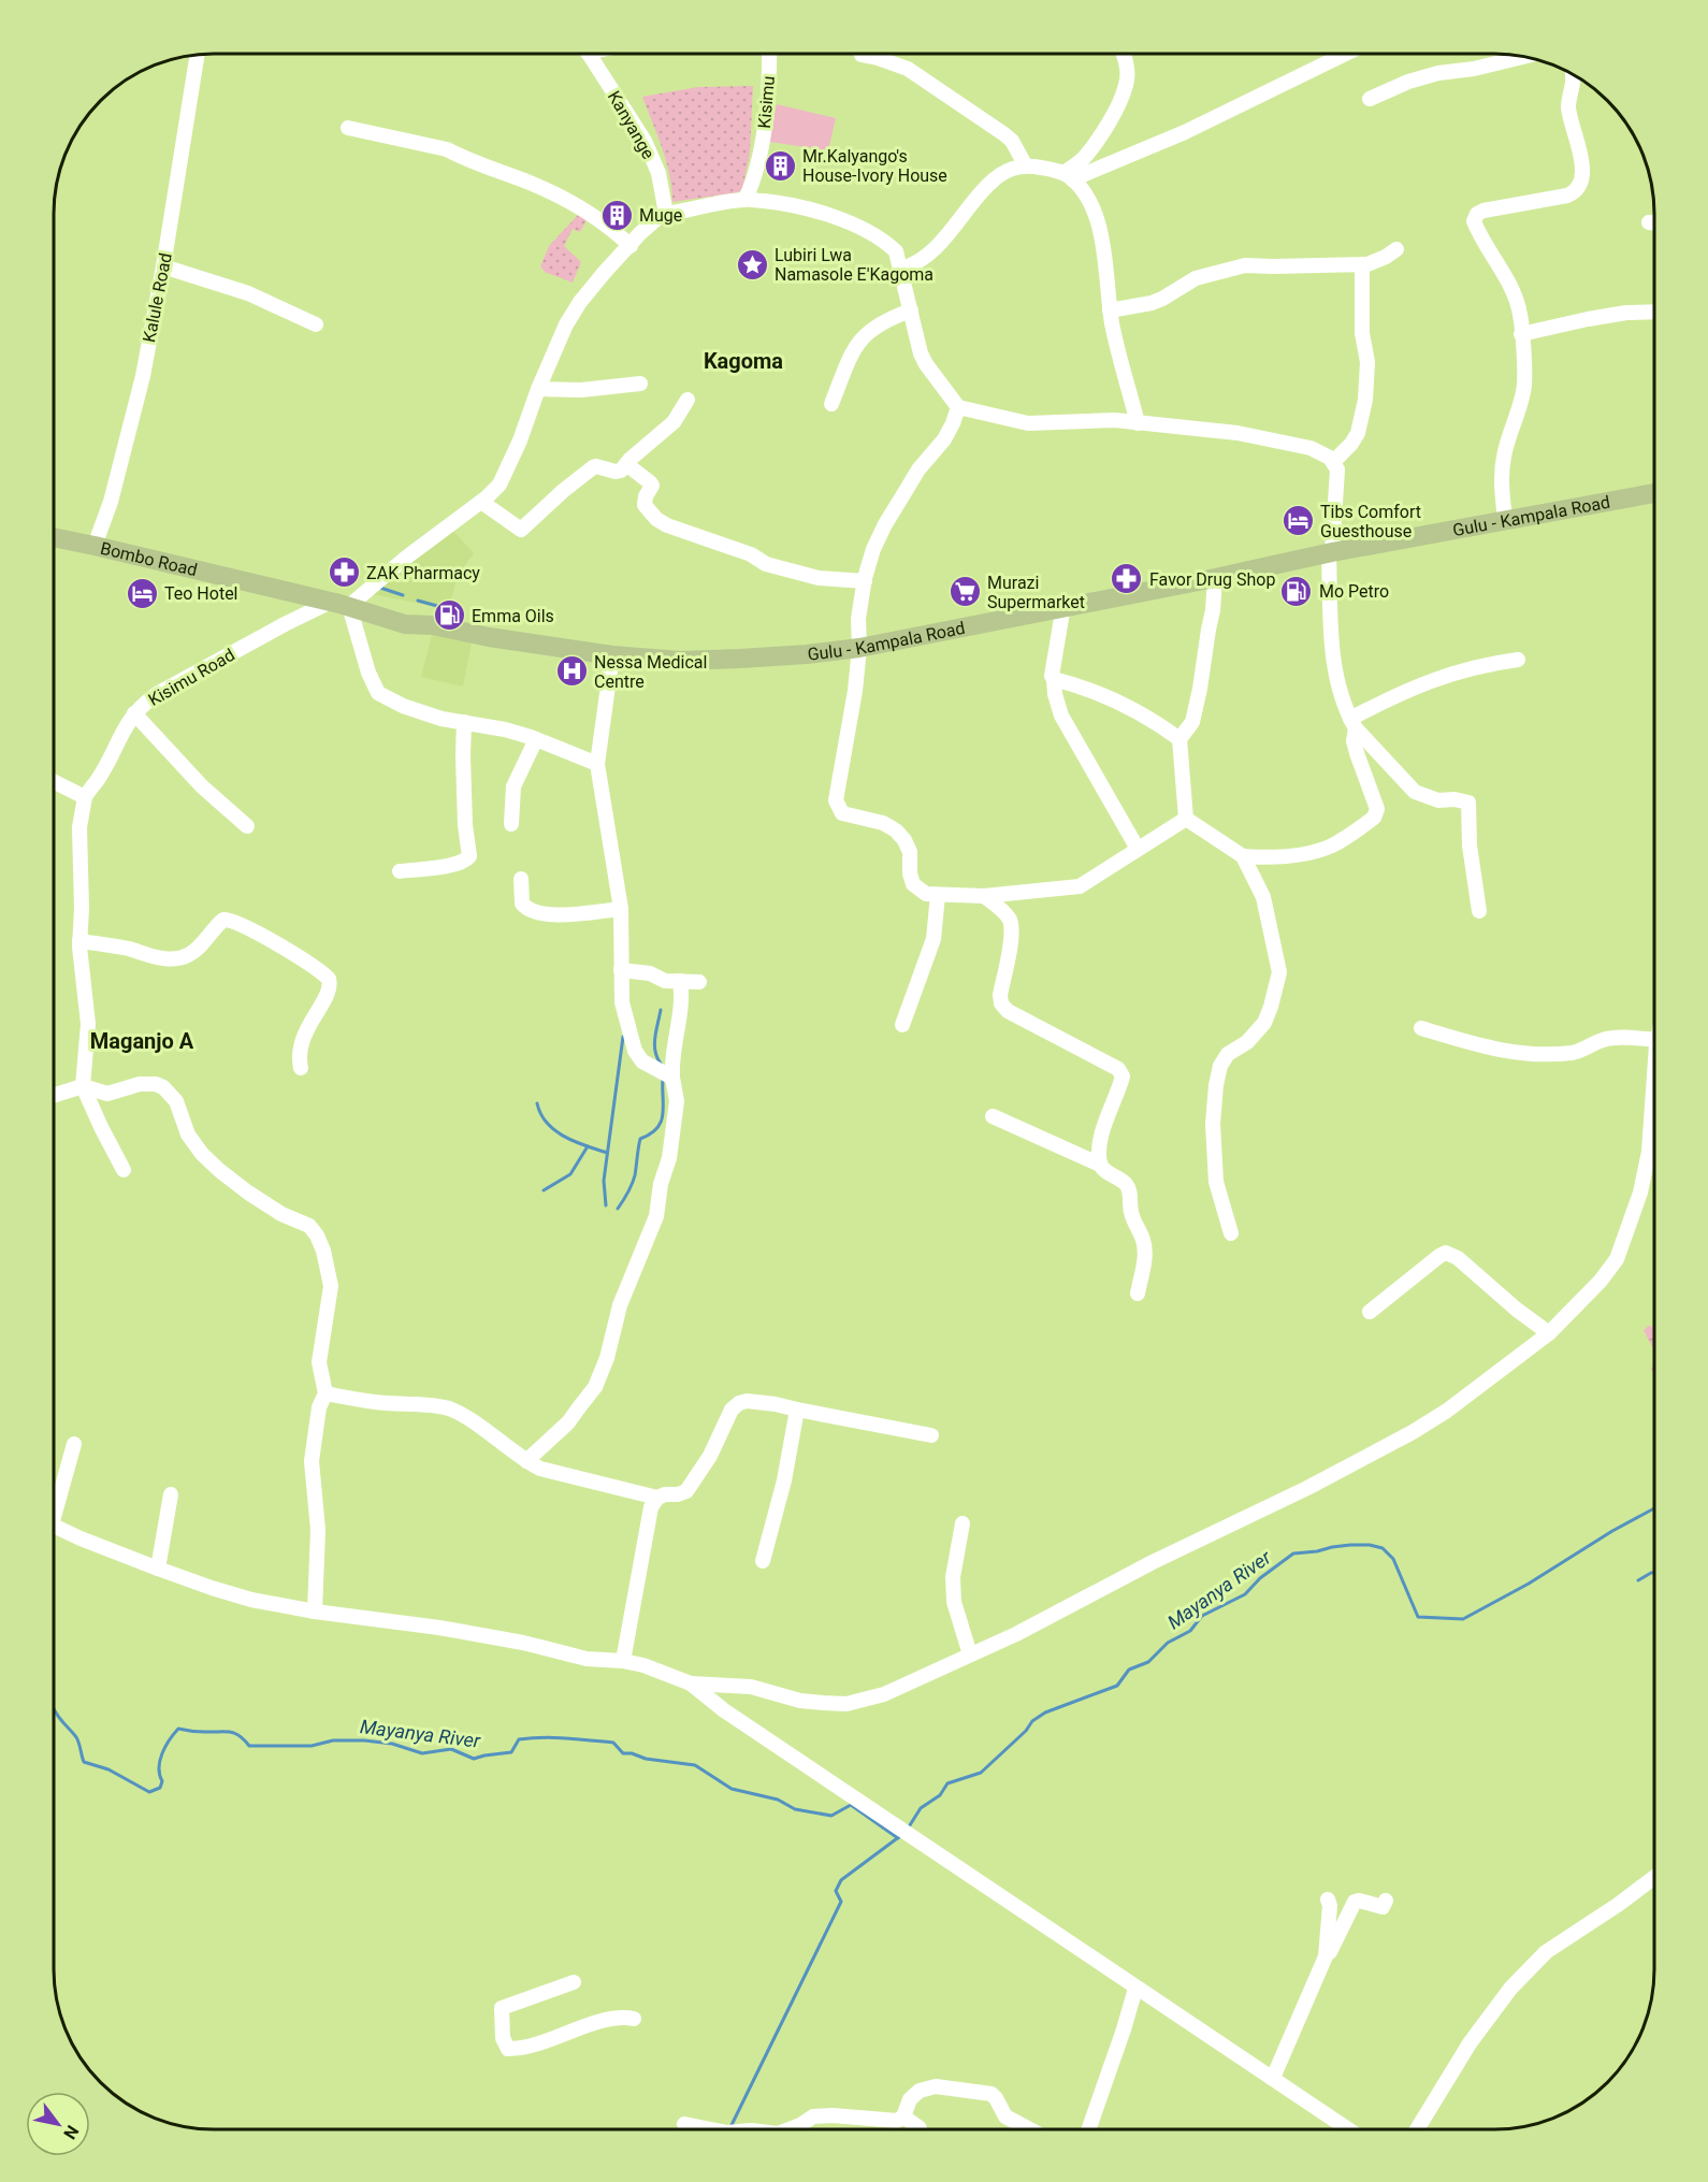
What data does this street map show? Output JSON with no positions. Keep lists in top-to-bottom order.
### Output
{
  "streets": {
    "main road": ["Gulu - Kampala Road", "Bombo Road"],
    "street": [
      "Kisimu",
      "Kanyange",
      "Kalule Road",
      "Kisimu Road"
    ]
  },
  "crossings": [
    ["Kalule Road", "Bombo Road"],
    ["Gulu - Kampala Road", "Bombo Road"],
    ["Bombo Road", "Kisimu Road"]
  ],
  "districts": ["Kagoma", "Maganjo A"],
  "water": ["Mayanya River"],
  "places": {
    "building": ["Mr.Kalyango's House-Ivory House", "Muge"],
    "place": ["Lubiri Lwa Namasole E'Kagoma"],
    "hotel": ["Tibs Comfort Guesthouse", "Teo Hotel"],
    "pharmacy": ["ZAK Pharmacy", "Favor Drug Shop"],
    "fuel station": ["Mo Petro", "Emma Oils"],
    "supermarket": ["Murazi Supermarket"],
    "hospital": ["Nessa Medical Centre"]
  },
  "north": "bottom right"
}
